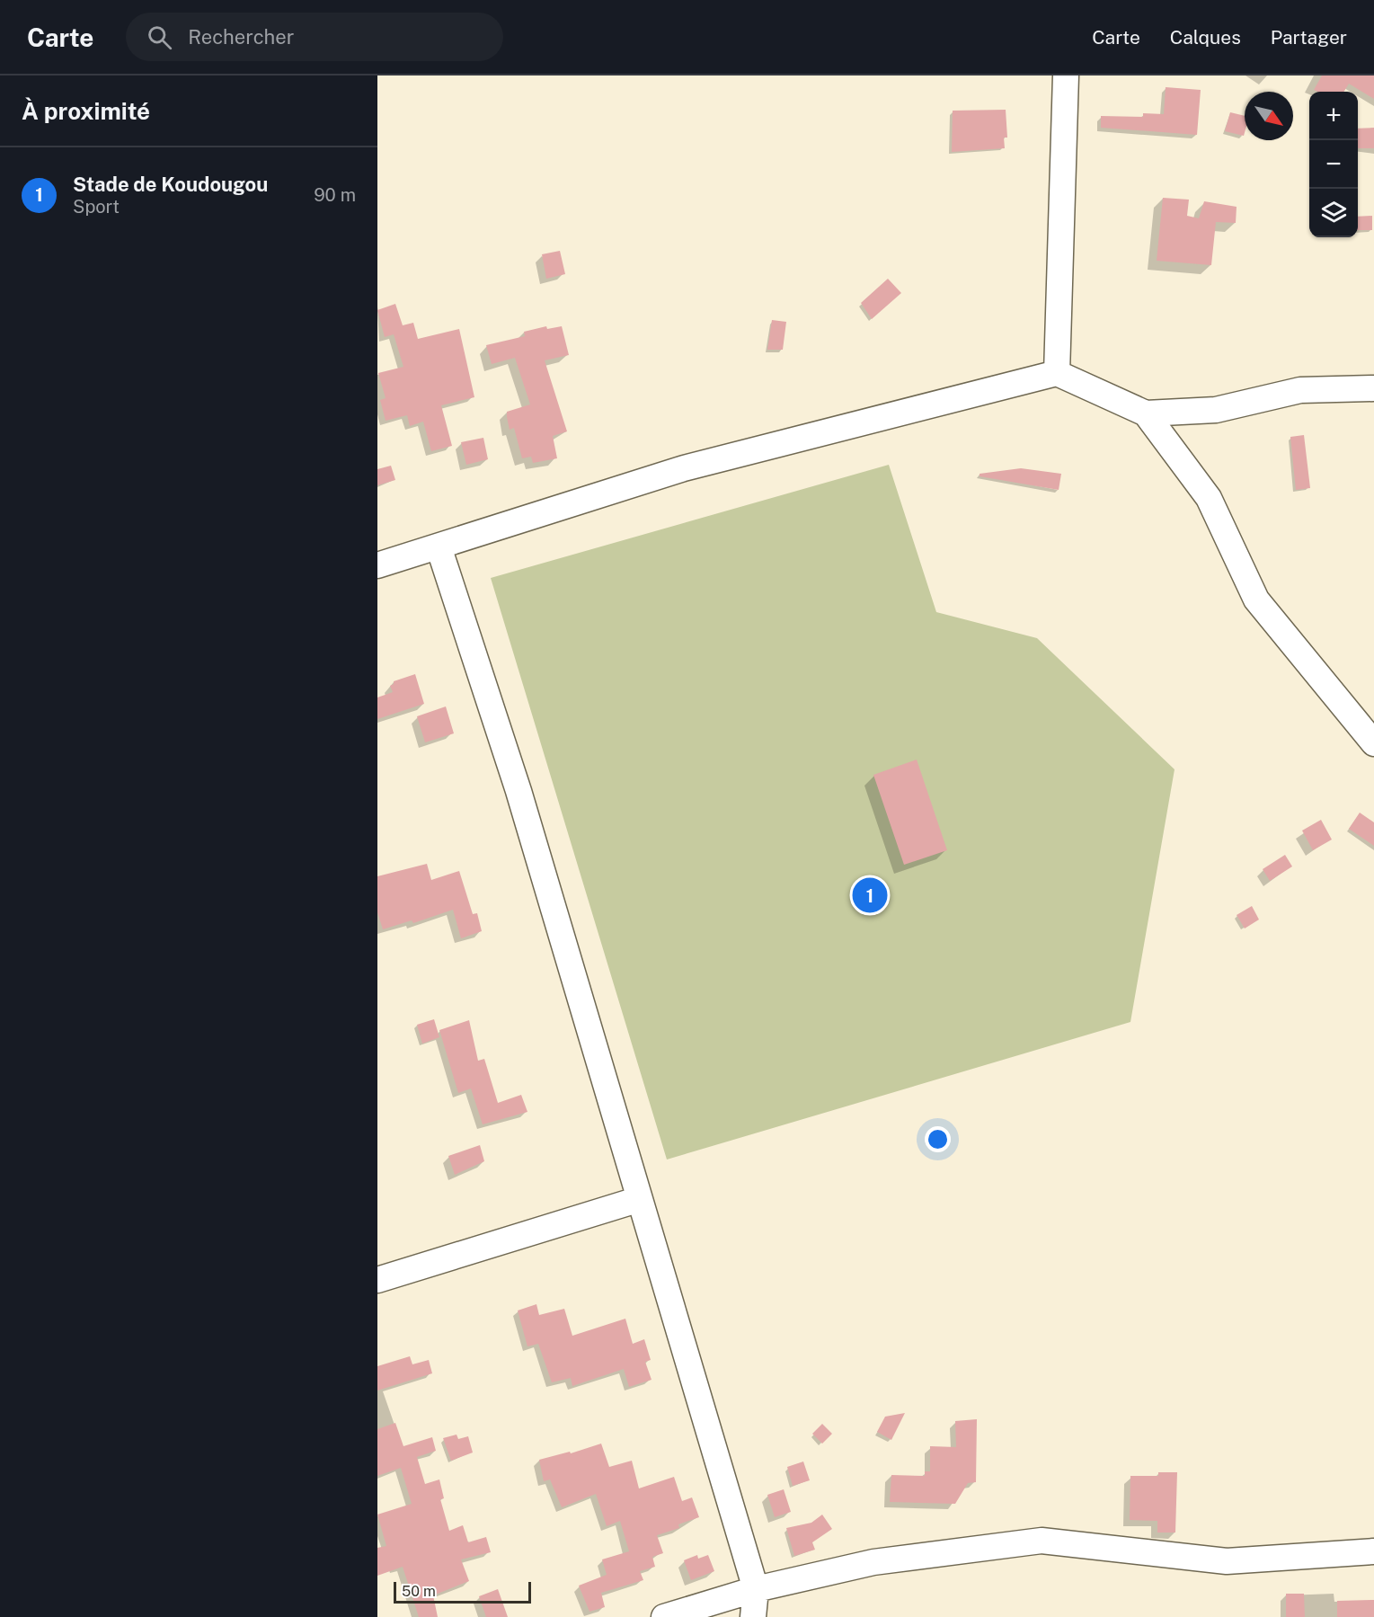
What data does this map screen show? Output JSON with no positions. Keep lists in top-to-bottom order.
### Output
{
  "scale_bar": "50 m",
  "north": "bottom right",
  "page": {
    "header": "Carte",
    "search": "Rechercher",
    "nav": ["Carte", "Calques", "Partager"],
    "heading": "À proximité",
    "map_buttons": ["+", "−"],
    "list": [
      {
        "mark": "1",
        "name": "Stade de Koudougou",
        "note": "Sport",
        "value": "90 m"
      }
    ],
    "pins": "1",
    "scale": "50 m"
  }
}
